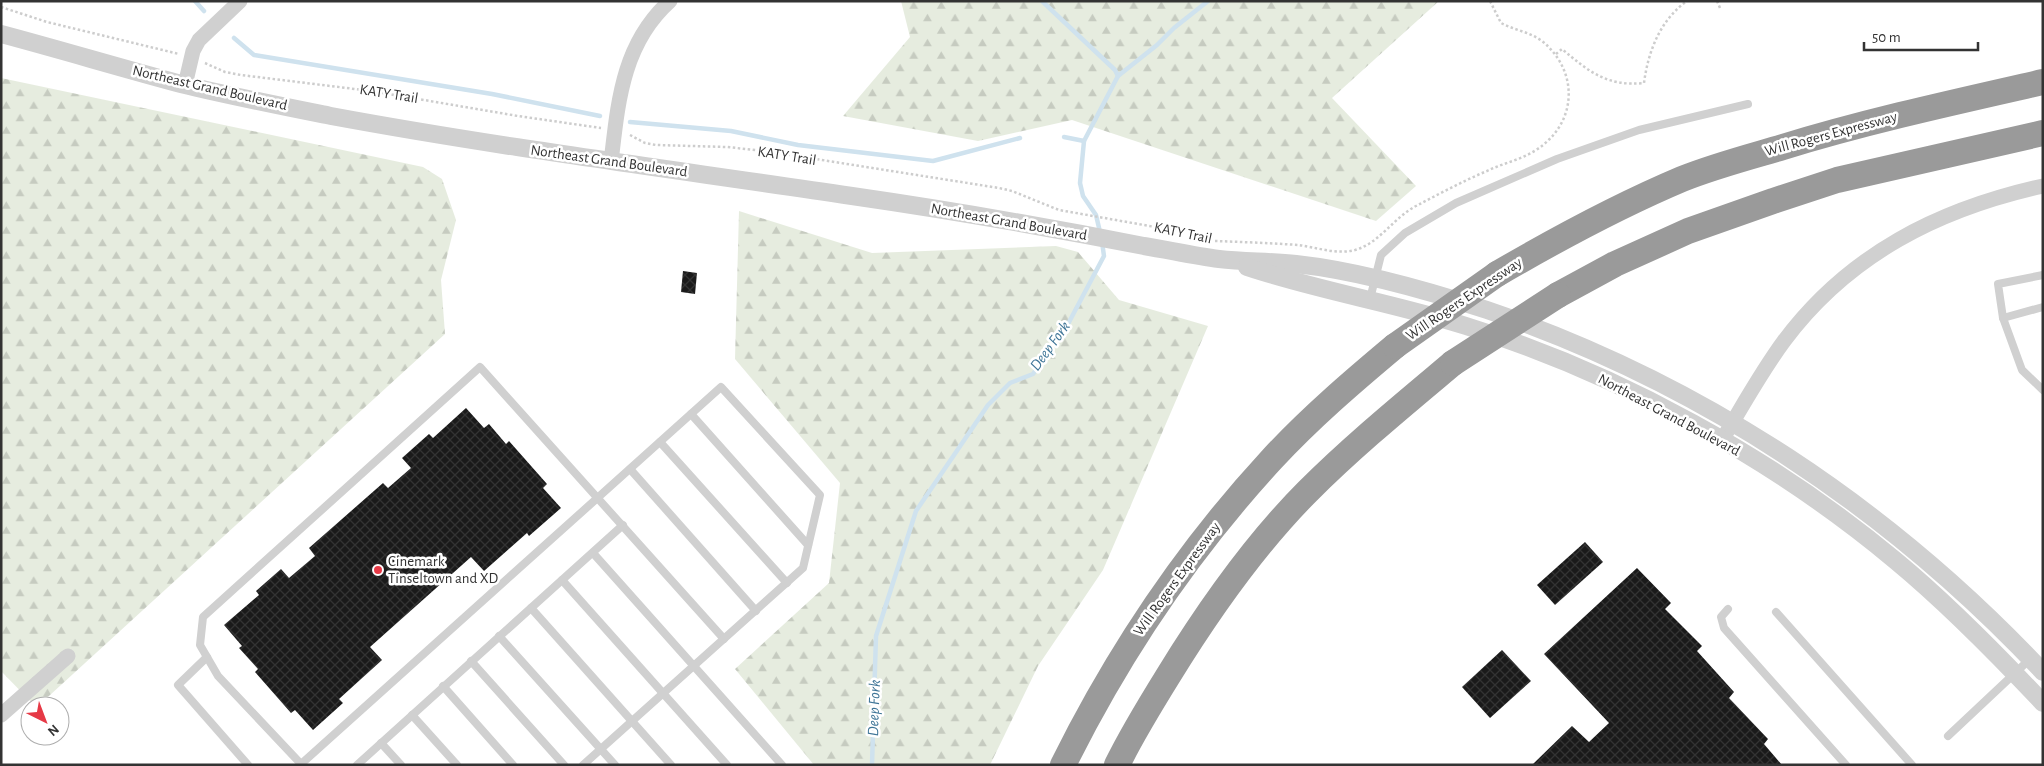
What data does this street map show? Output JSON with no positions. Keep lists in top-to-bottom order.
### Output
{
  "streets": {
    "highway": ["Will Rogers Expressway"],
    "street": ["Northeast Grand Boulevard"],
    "path": ["KATY Trail"]
  },
  "water": ["Deep Fork"],
  "places": ["Cinemark Tinseltown and XD"],
  "scale_bar": "50 m",
  "north": "bottom right"
}
